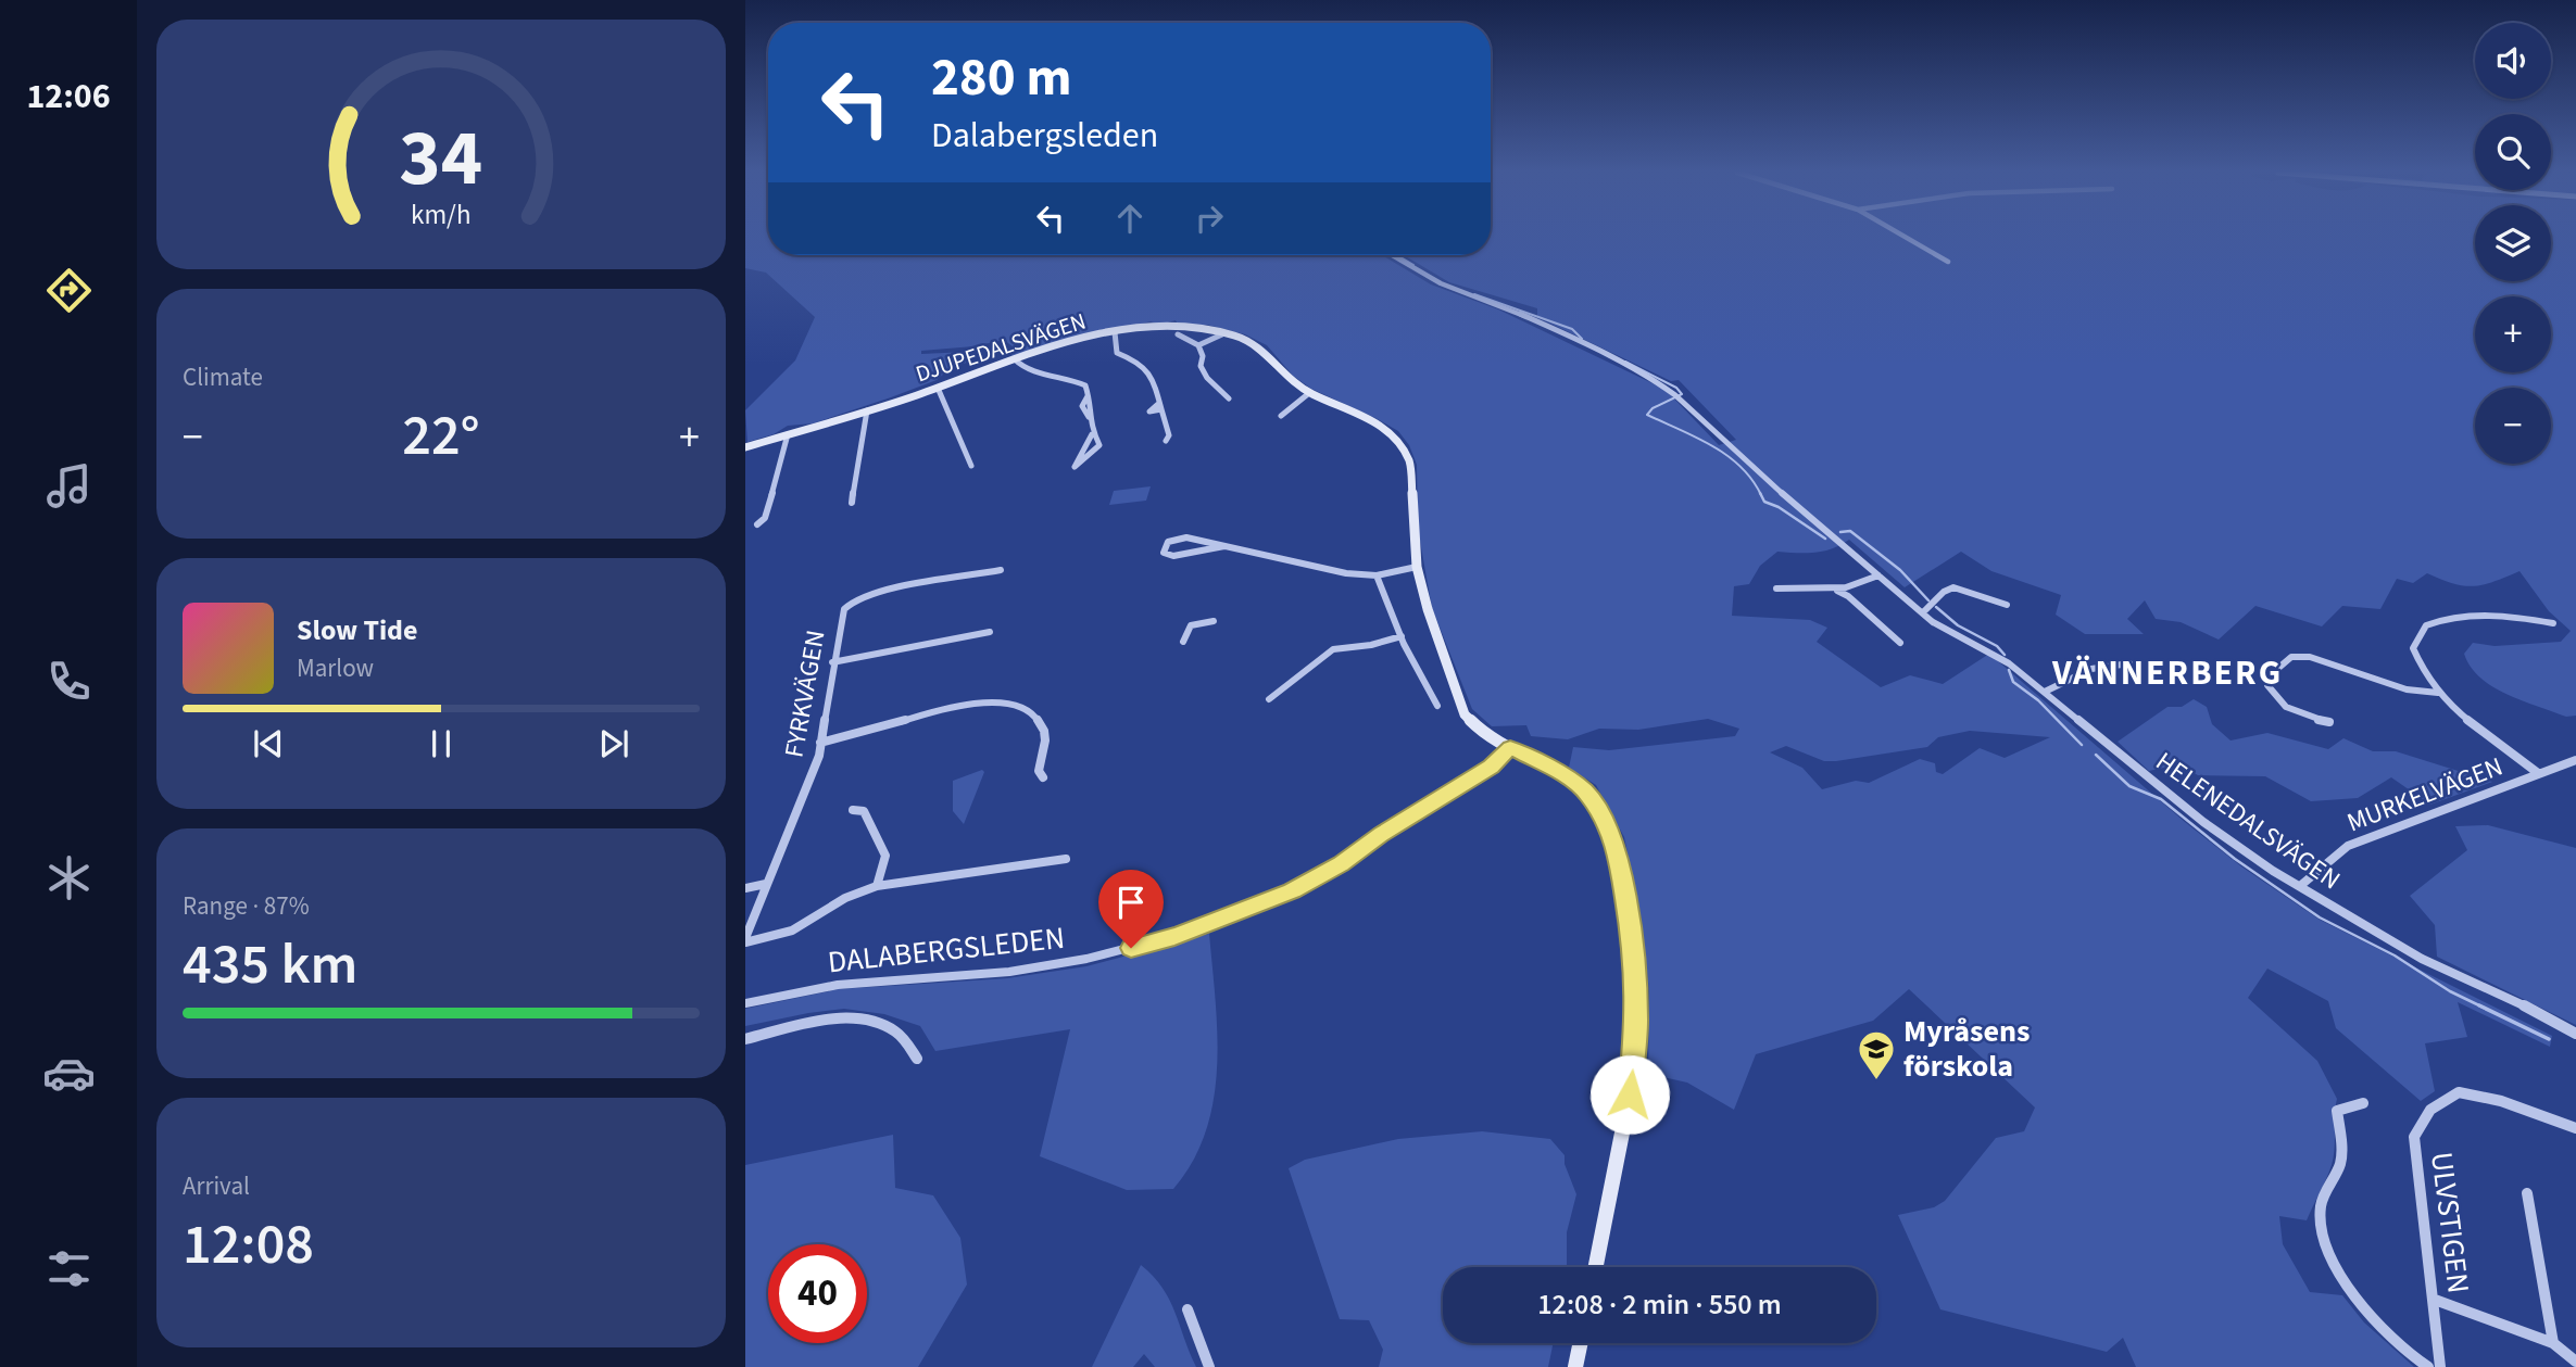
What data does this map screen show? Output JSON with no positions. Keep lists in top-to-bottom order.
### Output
{
  "streets": {
    "street": [
      "DJUPEDALSVÄGEN",
      "FYRKVÄGEN",
      "MURKELVÄGEN",
      "HELENEDALSVÄGEN",
      "DALABERGSLEDEN",
      "ULVSTIGEN"
    ]
  },
  "crossings": [
    ["DJUPEDALSVÄGEN", "DALABERGSLEDEN"],
    ["MURKELVÄGEN", "HELENEDALSVÄGEN"]
  ],
  "districts": ["VÄNNERBERG"],
  "places": {
    "school or university": ["Myråsens förskola"]
  },
  "page": {
    "tabs": "12:06",
    "map_buttons": ["+", "−"],
    "turn": ["280 m", "Dalabergsleden"],
    "tile": [
      "Climate",
      ["Range · 87%", "435 km"],
      ["Arrival", "12:08"]
    ],
    "heat": ["−", "22°", "+"],
    "song": ["Slow Tide", "Marlow"],
    "limit": "40",
    "trip": "12:08 · 2 min · 550 m",
    "gauge": ["34", "km/h"]
  }
}
